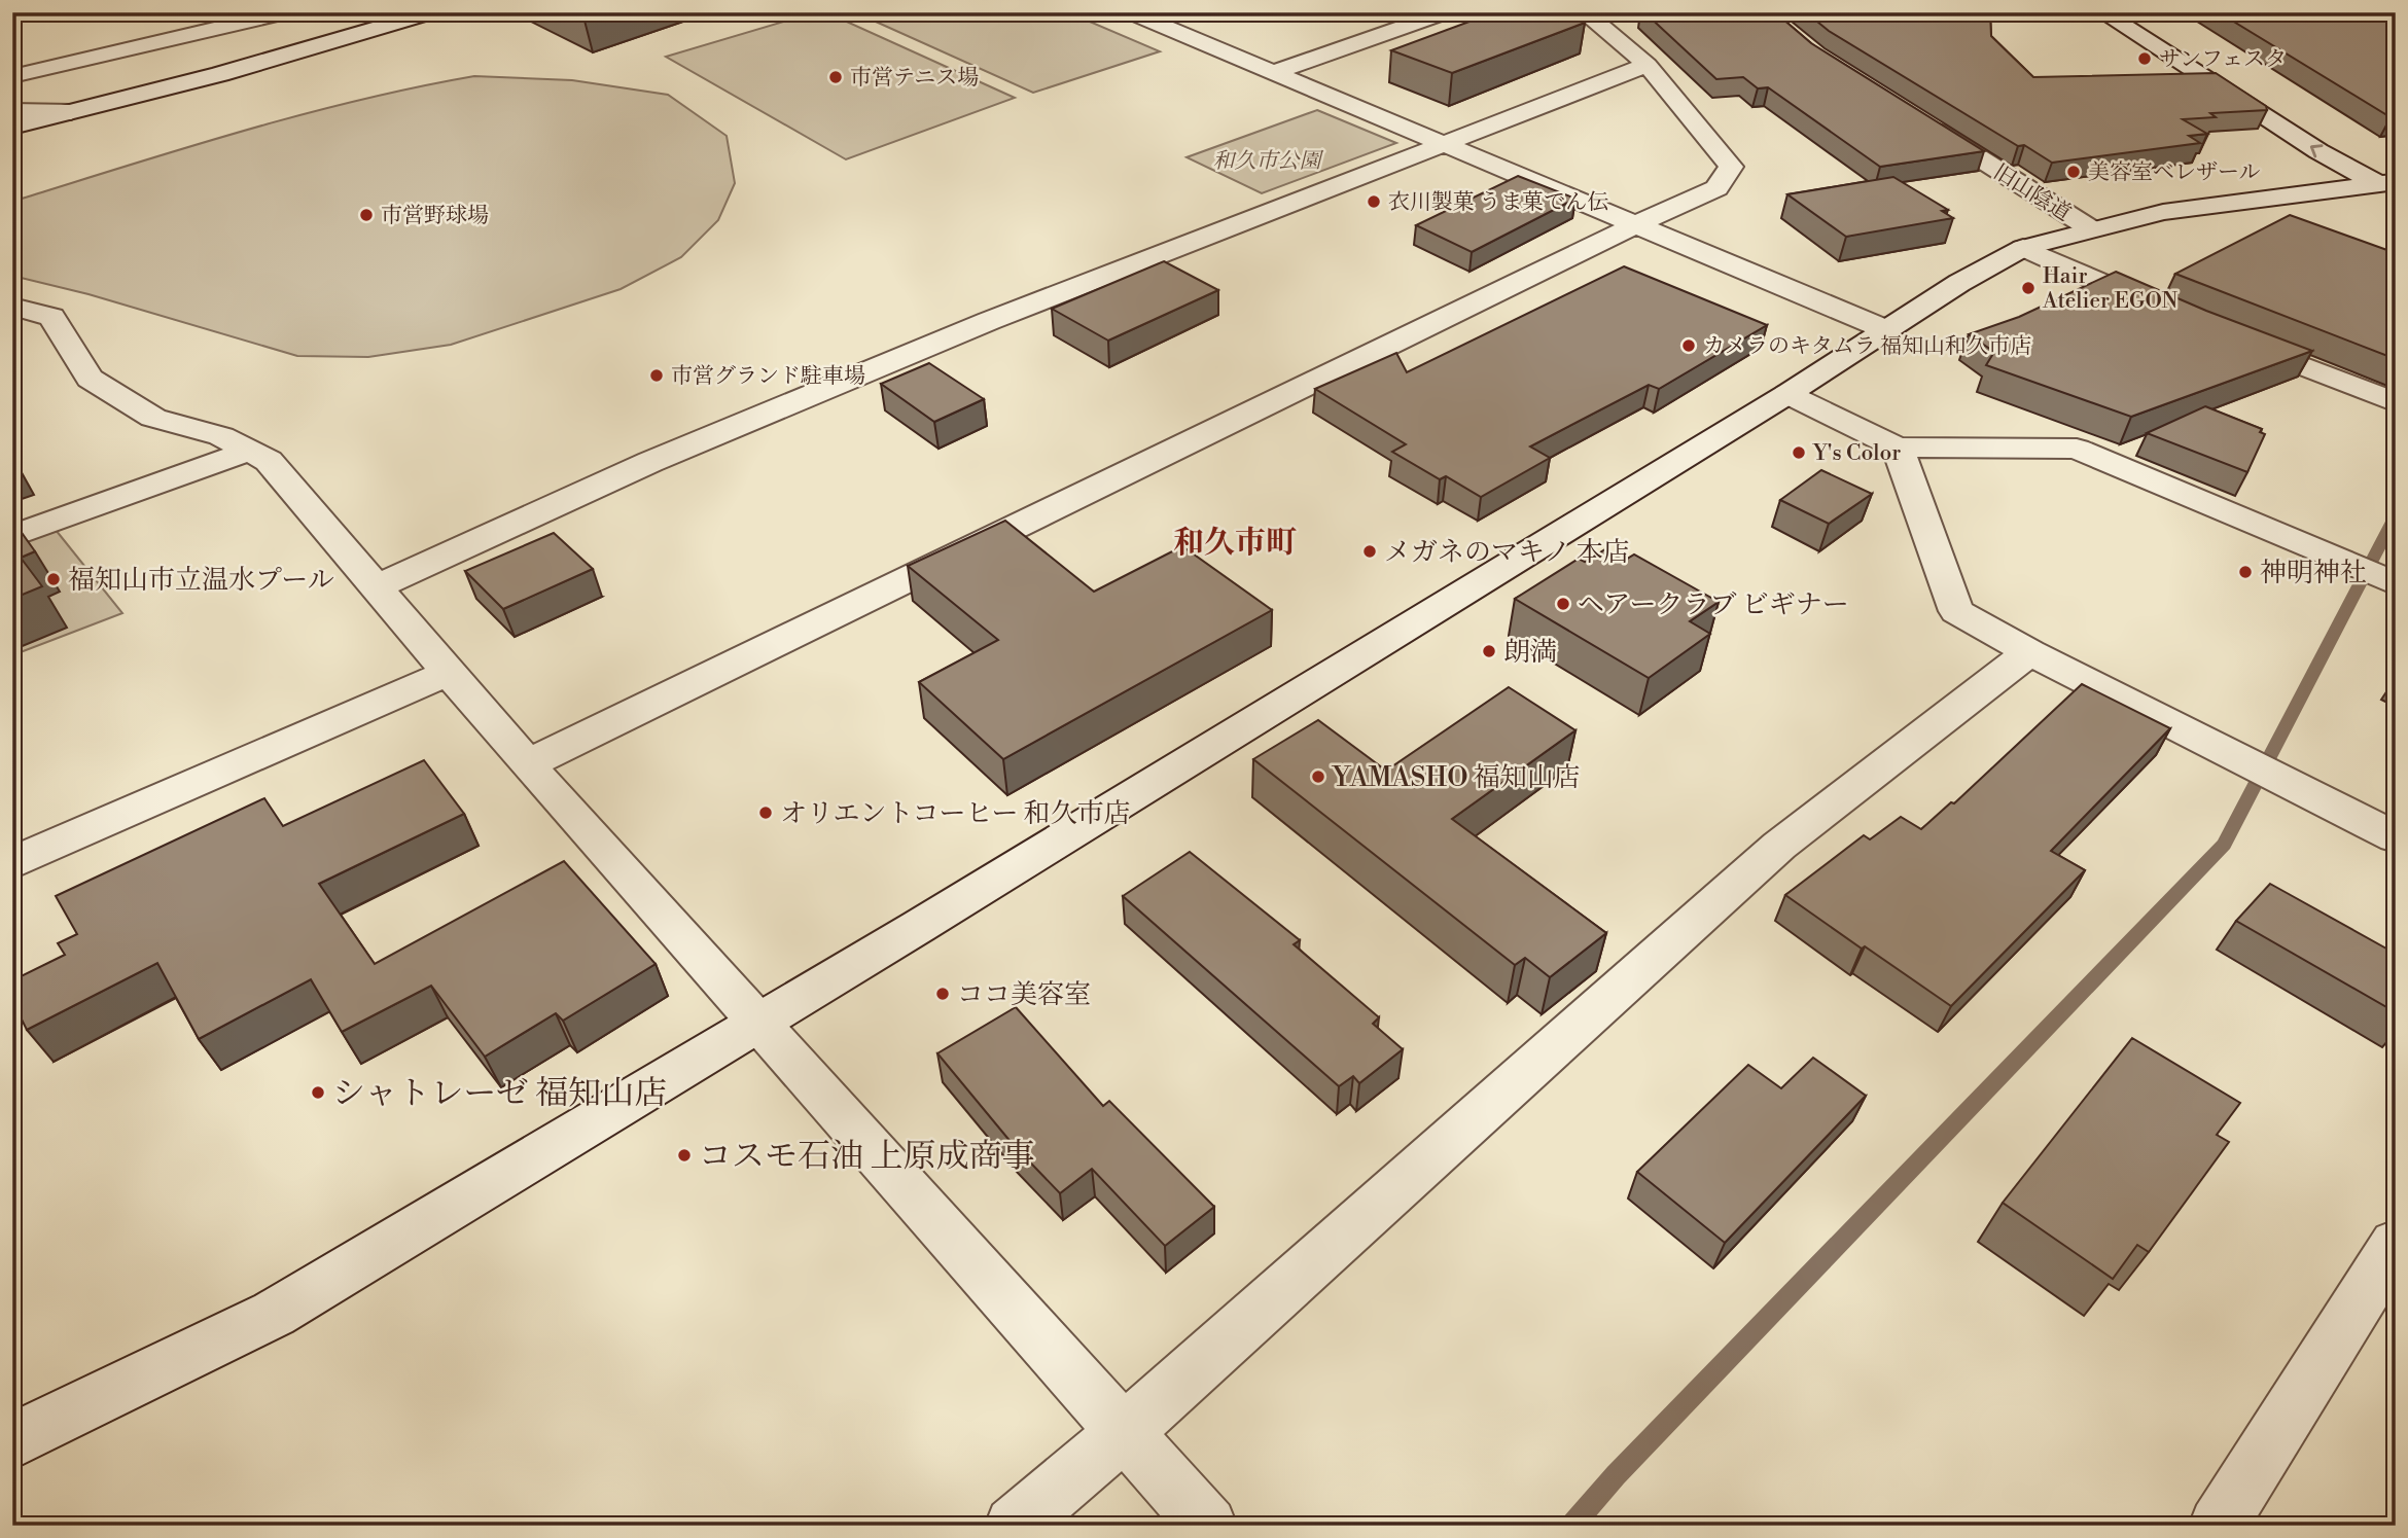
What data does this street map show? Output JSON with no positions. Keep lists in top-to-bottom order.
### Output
{
  "streets": {
    "street": ["旧山陰道"]
  },
  "districts": ["和久市町"],
  "parks": ["和久市公園"],
  "places": [
    "サンフェスタ",
    "市営テニス場",
    "美容室ベレザール",
    "衣川製菓 うま菓でん伝",
    "市営野球場",
    "Hair Atelier EGON",
    "カメラのキタムラ 福知山和久市店",
    "市営グランド駐車場",
    "Y's Color",
    "メガネのマキノ 本店",
    "神明神社",
    "福知山市立温水プール",
    "ヘアークラブ ビギナー",
    "朗満",
    "YAMASHO 福知山店",
    "オリエントコーヒー 和久市店",
    "ココ美容室",
    "シャトレーゼ 福知山店",
    "コスモ石油 上原成商事"
  ]
}
